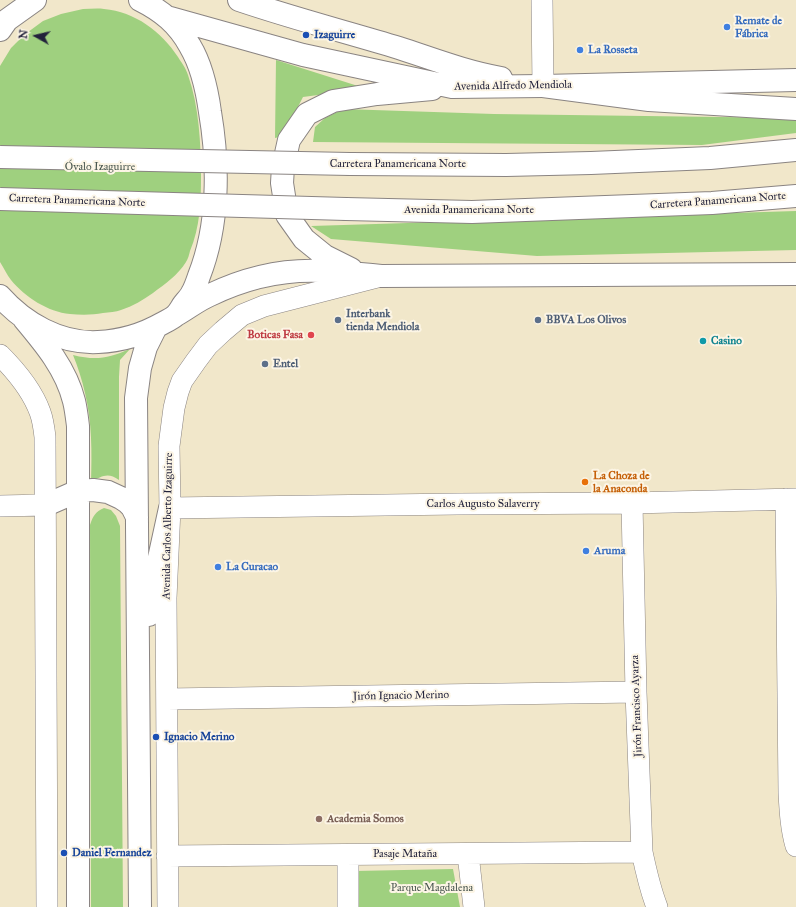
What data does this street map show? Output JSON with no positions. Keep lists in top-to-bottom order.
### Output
{
  "streets": {
    "main road": ["Avenida Alfredo Mendiola", "Carretera Panamericana Norte", "Avenida Panamericana Norte"],
    "street": [
      "Carlos Augusto Salaverry",
      "Avenida Carlos Alberto Izaguirre",
      "Jirón Ignacio Merino",
      "Jirón Francisco Ayarza",
      "Pasaje Mataña"
    ]
  },
  "crossings": [
    ["Carretera Panamericana Norte", "Avenida Panamericana Norte"],
    ["Carlos Augusto Salaverry", "Avenida Carlos Alberto Izaguirre"],
    ["Carlos Augusto Salaverry", "Jirón Francisco Ayarza"],
    ["Avenida Carlos Alberto Izaguirre", "Jirón Ignacio Merino"],
    ["Avenida Carlos Alberto Izaguirre", "Pasaje Mataña"],
    ["Jirón Ignacio Merino", "Jirón Francisco Ayarza"],
    ["Jirón Francisco Ayarza", "Pasaje Mataña"]
  ],
  "parks": ["Óvalo Izaguirre", "Parque Magdalena"],
  "places": [
    "Remate de Fábrica",
    "Izaguirre",
    "La Rosseta",
    "Interbank tienda Mendiola",
    "BBVA Los Olivos",
    "Boticas Fasa",
    "Casino",
    "Entel",
    "La Choza de la Anaconda",
    "Aruma",
    "La Curacao",
    "Ignacio Merino",
    "Academia Somos",
    "Daniel Fernandez"
  ],
  "north": "left"
}
